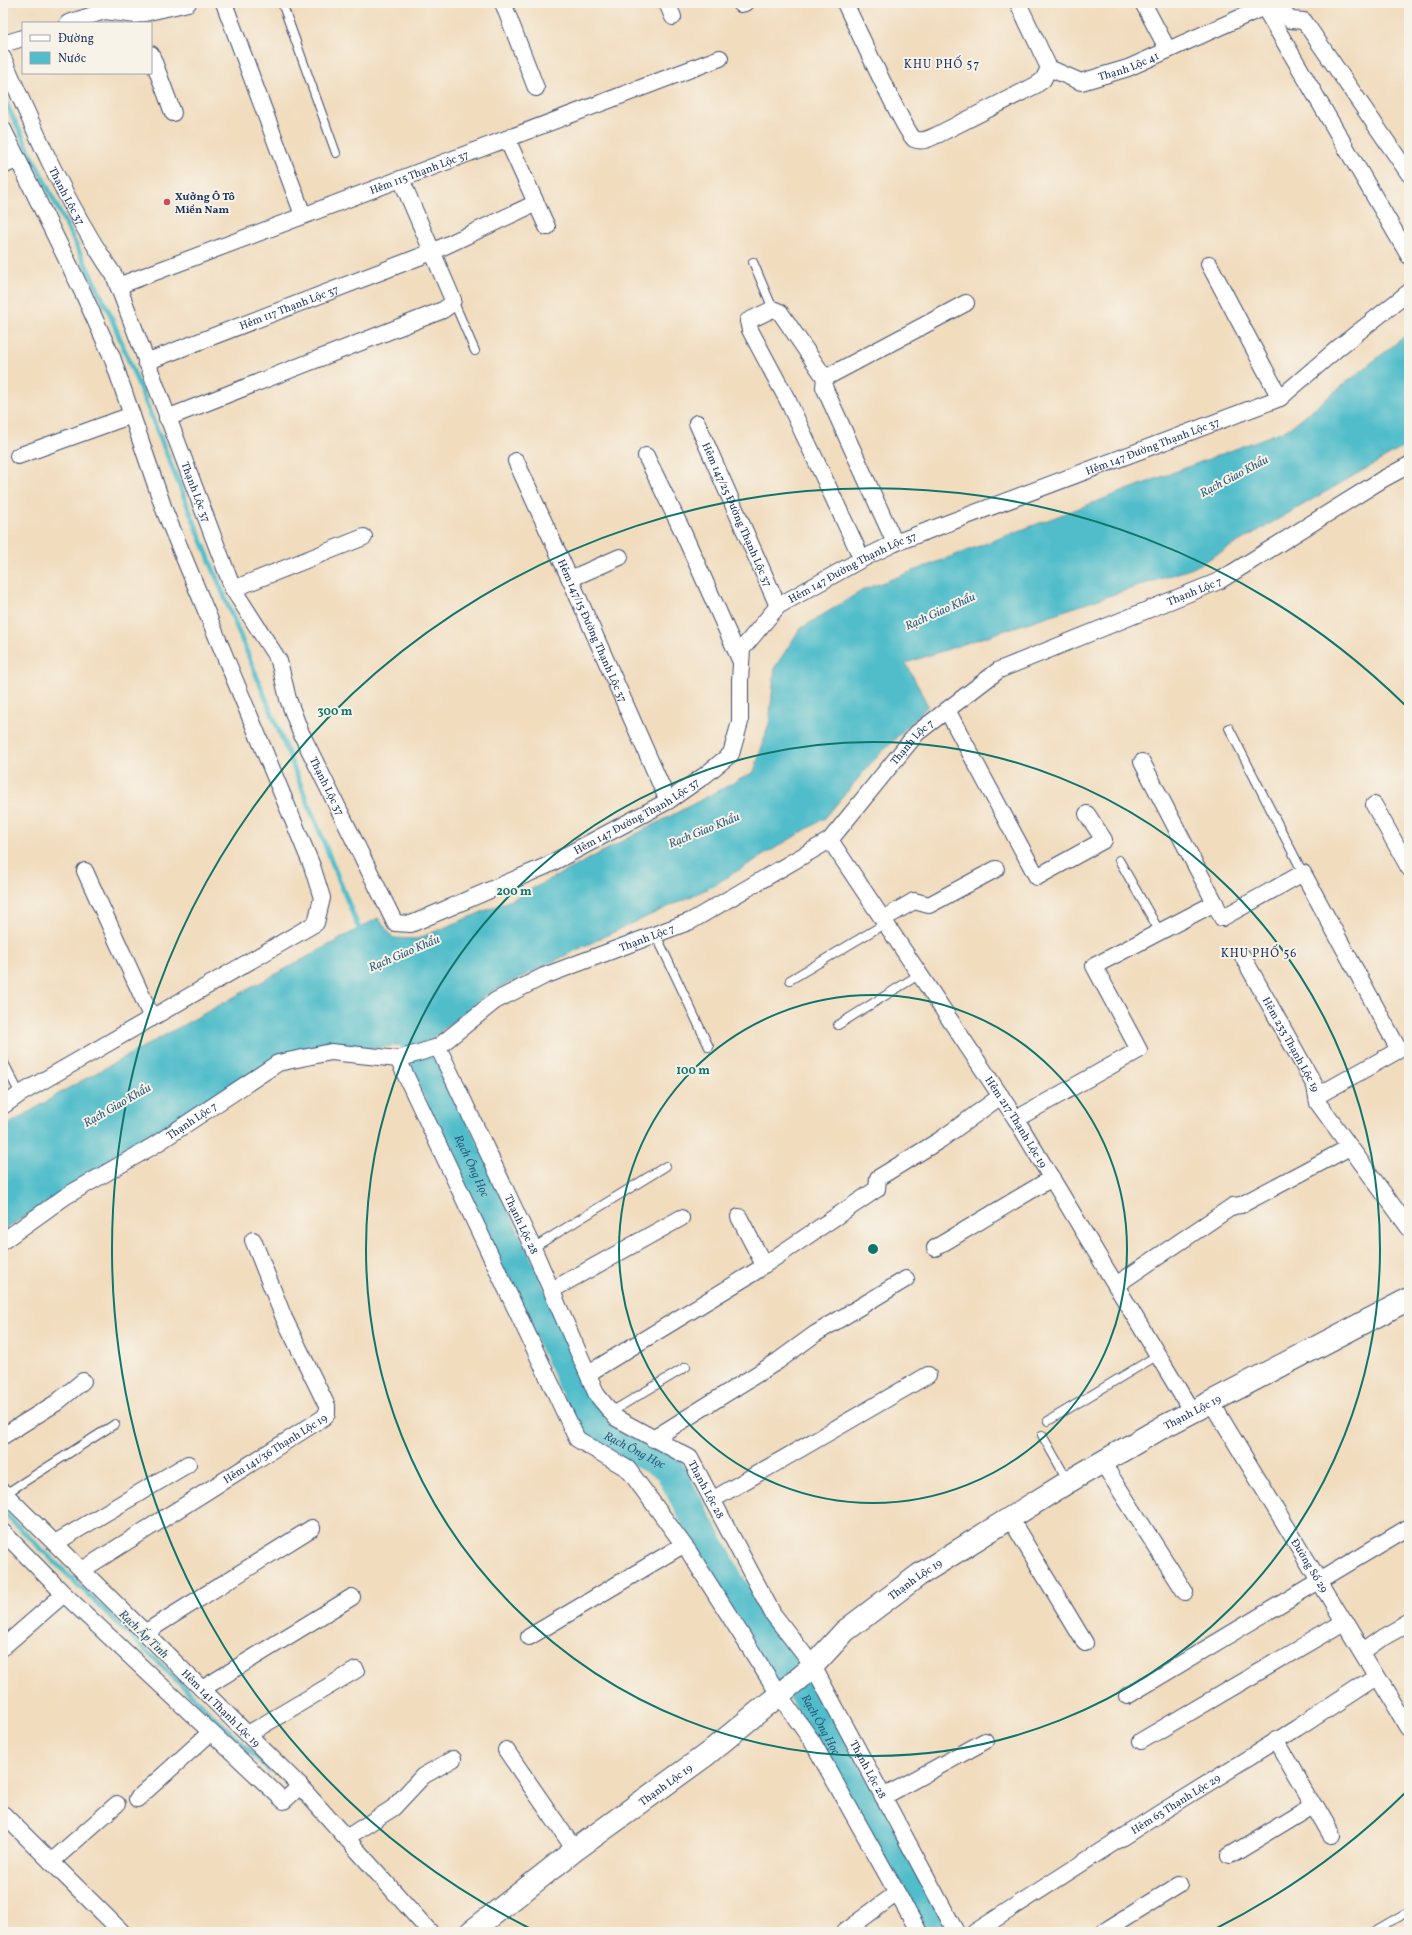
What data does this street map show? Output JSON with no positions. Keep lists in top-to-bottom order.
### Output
{
  "streets": {
    "street": [
      "Thạnh Lộc 41",
      "Hẻm 115 Thạnh Lộc 37",
      "Thạnh Lộc 37",
      "Hẻm 117 Thạnh Lộc 37",
      "Hẻm 147 Đường Thạnh Lộc 37",
      "Hẻm 147/25 Đường Thạnh Lộc 37",
      "Thạnh Lộc 7",
      "Hẻm 147/15 Đường Thạnh Lộc 37",
      "Hẻm 233 Thạnh Lộc 19",
      "Hẻm 217 Thạnh Lộc 19",
      "Thạnh Lộc 28",
      "Thạnh Lộc 19",
      "Hẻm 141/36 Thạnh Lộc 19",
      "Đường Số 29",
      "Hẻm 141 Thạnh Lộc 19",
      "Hẻm 63 Thạnh Lộc 29"
    ]
  },
  "crossings": [
    ["Hẻm 115 Thạnh Lộc 37", "Thạnh Lộc 37"],
    ["Thạnh Lộc 37", "Hẻm 117 Thạnh Lộc 37"],
    ["Thạnh Lộc 37", "Hẻm 147 Đường Thạnh Lộc 37"],
    ["Hẻm 147 Đường Thạnh Lộc 37", "Hẻm 147/25 Đường Thạnh Lộc 37"],
    ["Hẻm 147 Đường Thạnh Lộc 37", "Hẻm 147/15 Đường Thạnh Lộc 37"],
    ["Thạnh Lộc 7", "Hẻm 217 Thạnh Lộc 19"],
    ["Thạnh Lộc 7", "Thạnh Lộc 28"],
    ["Hẻm 217 Thạnh Lộc 19", "Thạnh Lộc 19"],
    ["Thạnh Lộc 28", "Thạnh Lộc 19"],
    ["Thạnh Lộc 19", "Đường Số 29"],
    ["Hẻm 141/36 Thạnh Lộc 19", "Hẻm 141 Thạnh Lộc 19"],
    ["Đường Số 29", "Hẻm 63 Thạnh Lộc 29"]
  ],
  "districts": ["KHU PHỐ 57", "KHU PHỐ 56"],
  "water": ["Rạch Giao Khẩu", "Rạch Ông Học", "Rạch Ấp Tình"],
  "places": ["Xưởng Ô Tô Miền Nam"],
  "legend": ["Đường", "Nước"],
  "rings": ["300 m", "200 m", "100 m"]
}
